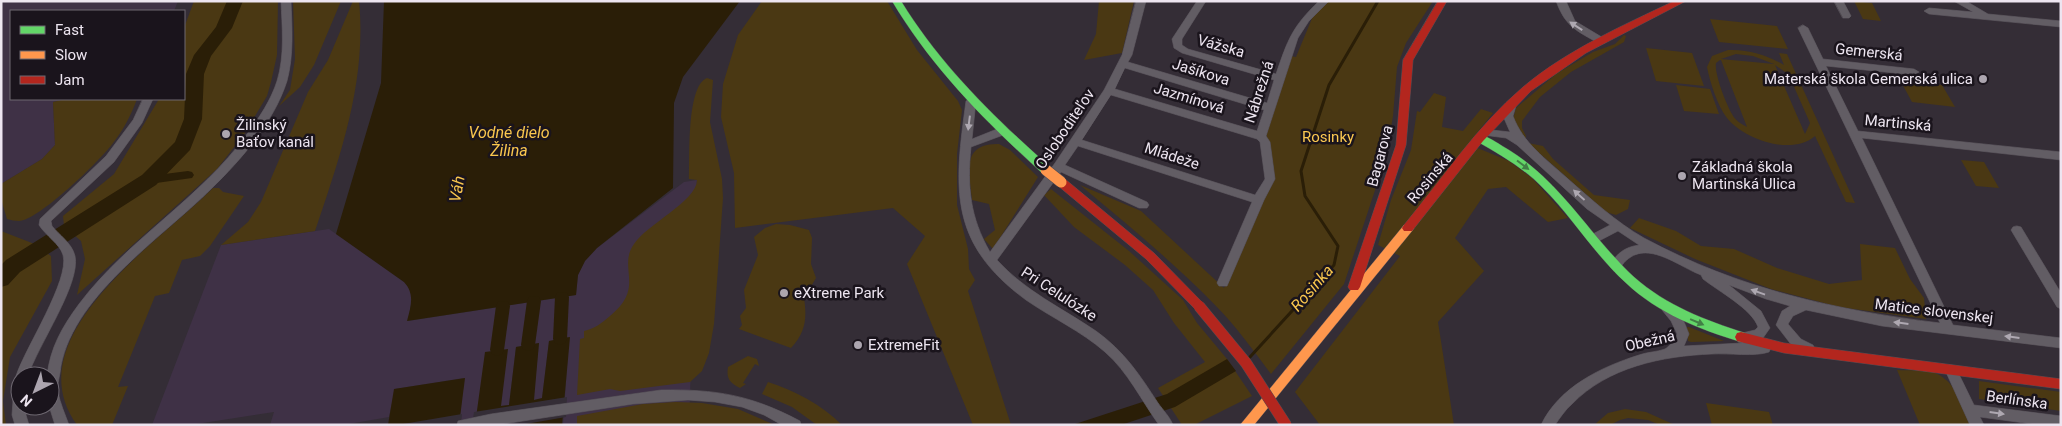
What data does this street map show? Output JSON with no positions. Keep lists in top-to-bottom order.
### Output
{
  "streets": {
    "street": [
      "Vážska",
      "Gemerská",
      "Jašíkova",
      "Nábrežná",
      "Jazmínová",
      "Martinská",
      "Osloboditeľov",
      "Mládeže",
      "Bagarova",
      "Rosinská",
      "Pri Celulózke",
      "Matice slovenskej",
      "Obežná",
      "Berlínska"
    ]
  },
  "crossings": [
    ["Vážska", "Nábrežná"],
    ["Gemerská", "Martinská"],
    ["Jašíkova", "Nábrežná"],
    ["Jašíkova", "Osloboditeľov"],
    ["Nábrežná", "Jazmínová"],
    ["Nábrežná", "Mládeže"],
    ["Jazmínová", "Osloboditeľov"],
    ["Martinská", "Matice slovenskej"],
    ["Osloboditeľov", "Mládeže"],
    ["Osloboditeľov", "Pri Celulózke"],
    ["Bagarova", "Rosinská"],
    ["Rosinská", "Matice slovenskej"]
  ],
  "water": ["Vodné dielo Žilina", "Váh", "Rosinka"],
  "parks": ["Rosinky"],
  "places": [
    "Materská škola Gemerská ulica",
    "Žilinský Baťov kanál",
    "Základná škola Martinská Ulica",
    "eXtreme Park",
    "ExtremeFit"
  ],
  "legend": ["Fast", "Slow", "Jam"],
  "north": "bottom left"
}
